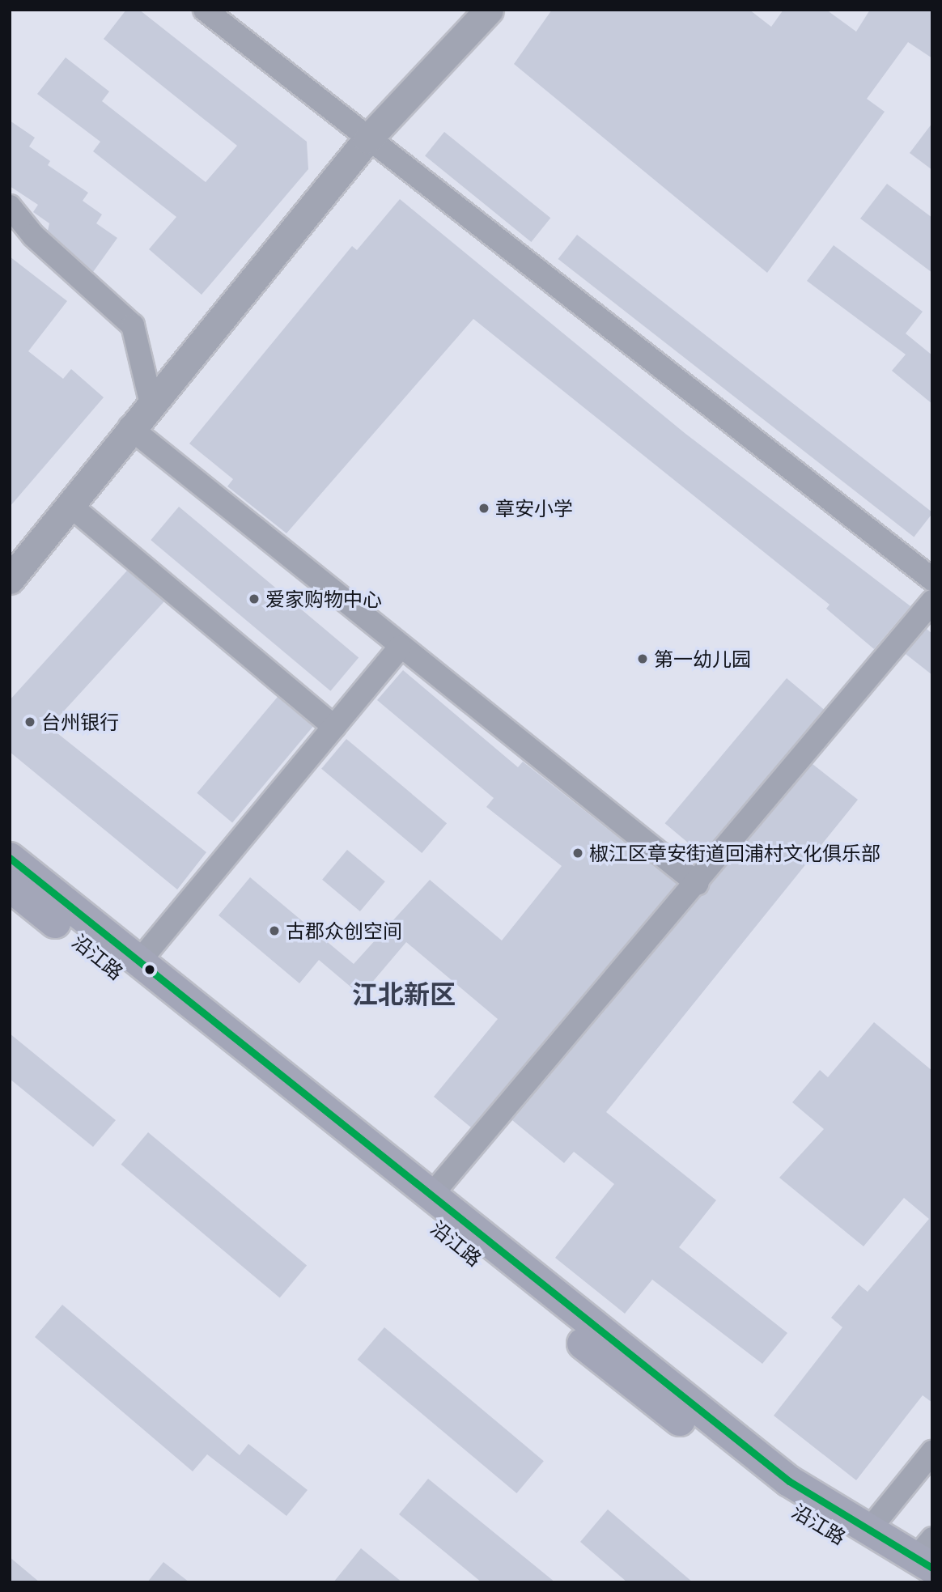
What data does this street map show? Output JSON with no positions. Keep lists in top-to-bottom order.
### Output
{
  "streets": {
    "main road": ["沿江路"]
  },
  "districts": ["江北新区"],
  "places": [
    "章安小学",
    "爱家购物中心",
    "第一幼儿园",
    "台州银行",
    "椒江区章安街道回浦村文化俱乐部",
    "古郡众创空间"
  ]
}
